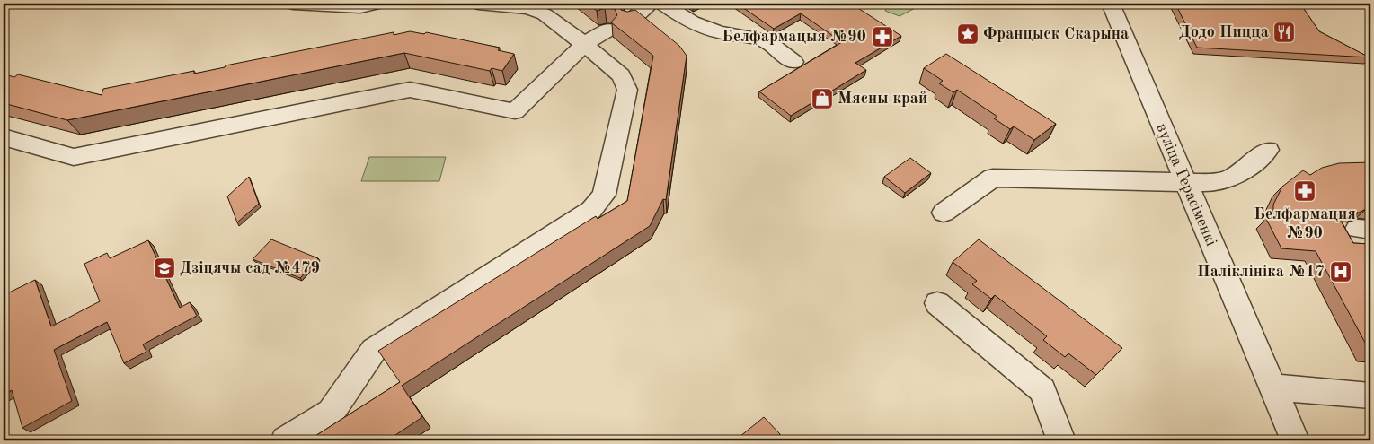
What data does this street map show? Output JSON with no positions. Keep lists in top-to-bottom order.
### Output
{
  "streets": {
    "street": ["вуліца Герасіменкі"]
  },
  "places": {
    "restaurant": ["Додо Пицца"],
    "place": ["Францыск Скарына"],
    "pharmacy": ["Белфармацыя №90", "Белфармация №90"],
    "shop": ["Мясны край"],
    "school or university": ["Дзіцячы сад №479"],
    "hospital": ["Паліклініка №17"]
  }
}
